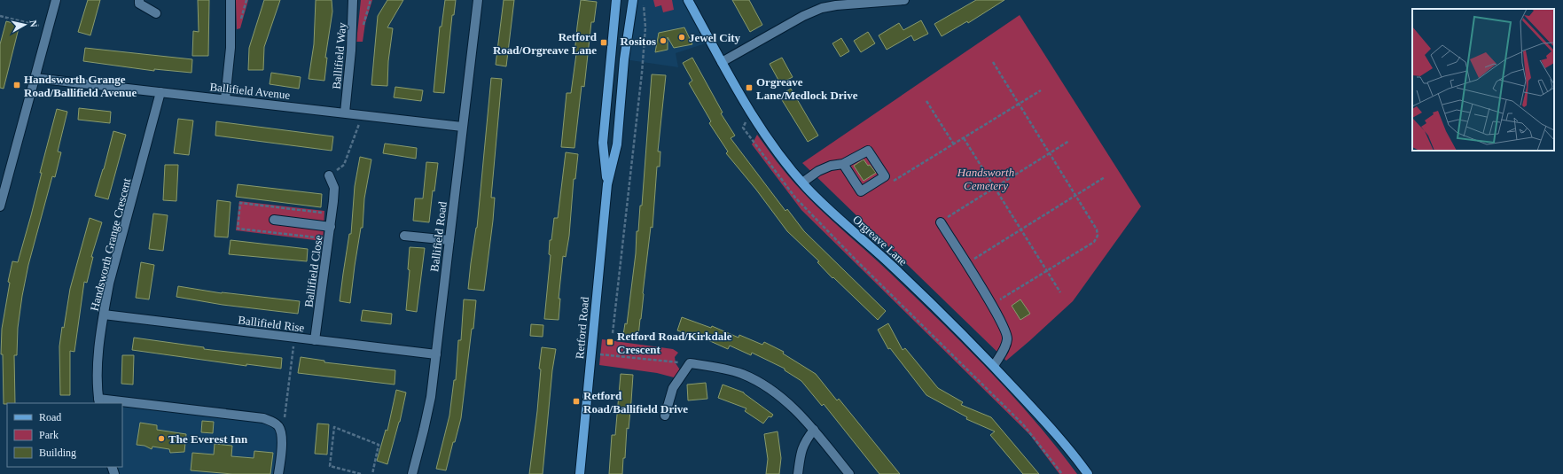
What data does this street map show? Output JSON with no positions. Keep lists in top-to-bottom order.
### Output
{
  "streets": {
    "main road": ["Orgreave Lane", "Retford Road"],
    "street": [
      "Ballifield Way",
      "Ballifield Avenue",
      "Ballifield Road",
      "Handsworth Grange Crescent",
      "Ballifield Close",
      "Ballifield Rise"
    ]
  },
  "crossings": [
    ["Ballifield Way", "Ballifield Avenue"],
    ["Ballifield Avenue", "Ballifield Road"],
    ["Ballifield Avenue", "Handsworth Grange Crescent"],
    ["Ballifield Road", "Ballifield Rise"],
    ["Handsworth Grange Crescent", "Ballifield Rise"],
    ["Ballifield Close", "Ballifield Rise"]
  ],
  "parks": ["Handsworth Cemetery"],
  "places": {
    "other": ["Jewel City", "Rositos", "The Everest Inn"],
    "transit": [
      "Retford Road/Orgreave Lane",
      "Handsworth Grange Road/Ballifield Avenue",
      "Orgreave Lane/Medlock Drive",
      "Retford Road/Kirkdale Crescent",
      "Retford Road/Ballifield Drive"
    ]
  },
  "legend": ["Road", "Park", "Building"],
  "north": "right"
}
